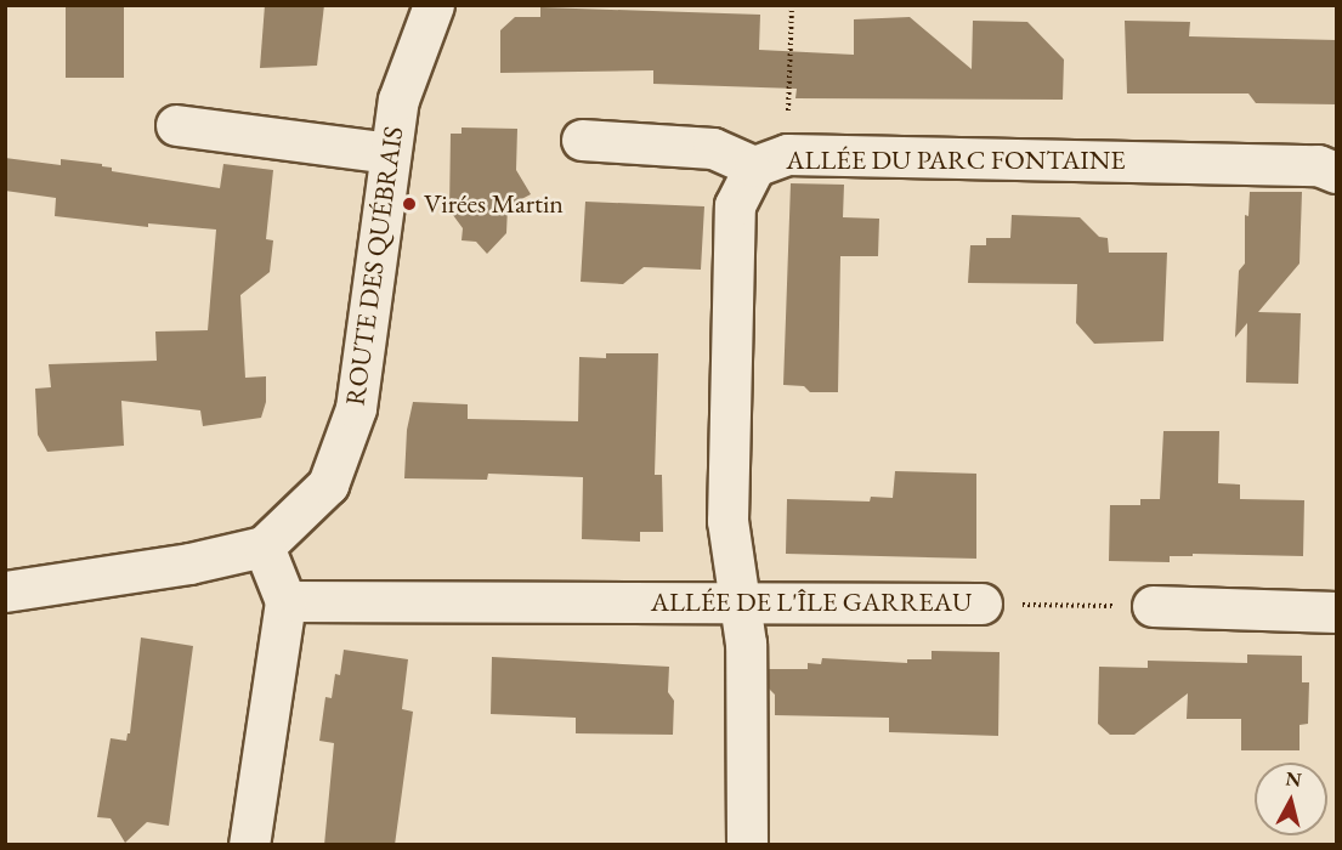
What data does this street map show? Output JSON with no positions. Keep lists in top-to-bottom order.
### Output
{
  "streets": {
    "street": ["ALLÉE DU PARC FONTAINE", "ROUTE DES QUÉBRAIS", "ALLÉE DE L'ÎLE GARREAU"]
  },
  "crossings": [
    ["ALLÉE DU PARC FONTAINE", "ALLÉE DE L'ÎLE GARREAU"]
  ],
  "places": ["Virées Martin"],
  "north": "top"
}
